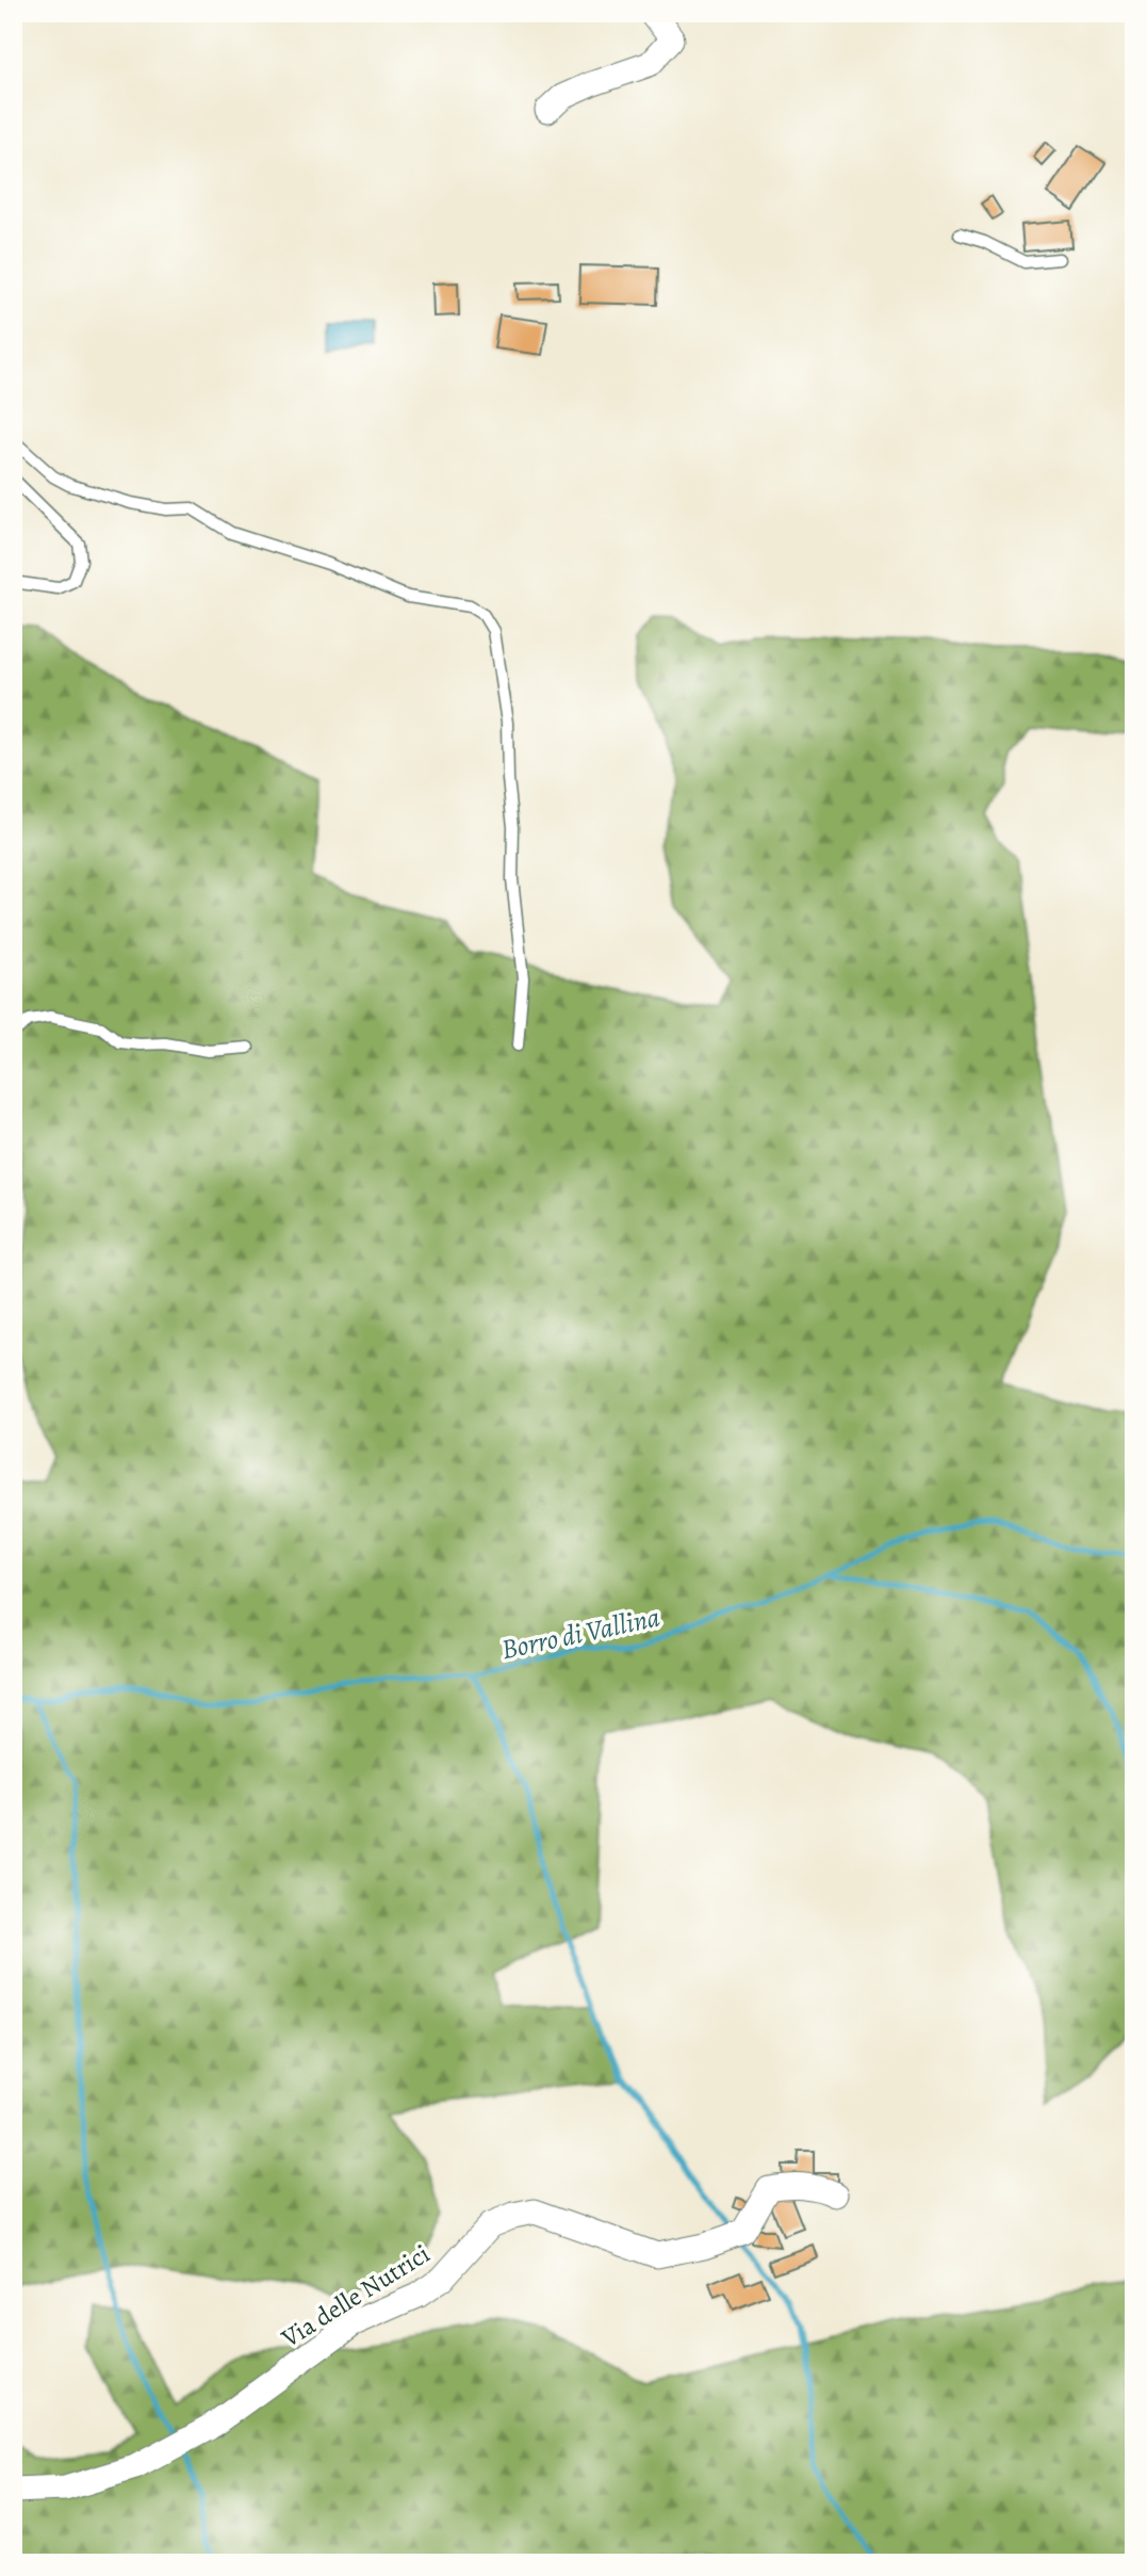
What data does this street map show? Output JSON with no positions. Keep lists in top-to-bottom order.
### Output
{
  "streets": {
    "street": ["Via delle Nutrici"]
  },
  "water": ["Borro di Vallina"]
}
